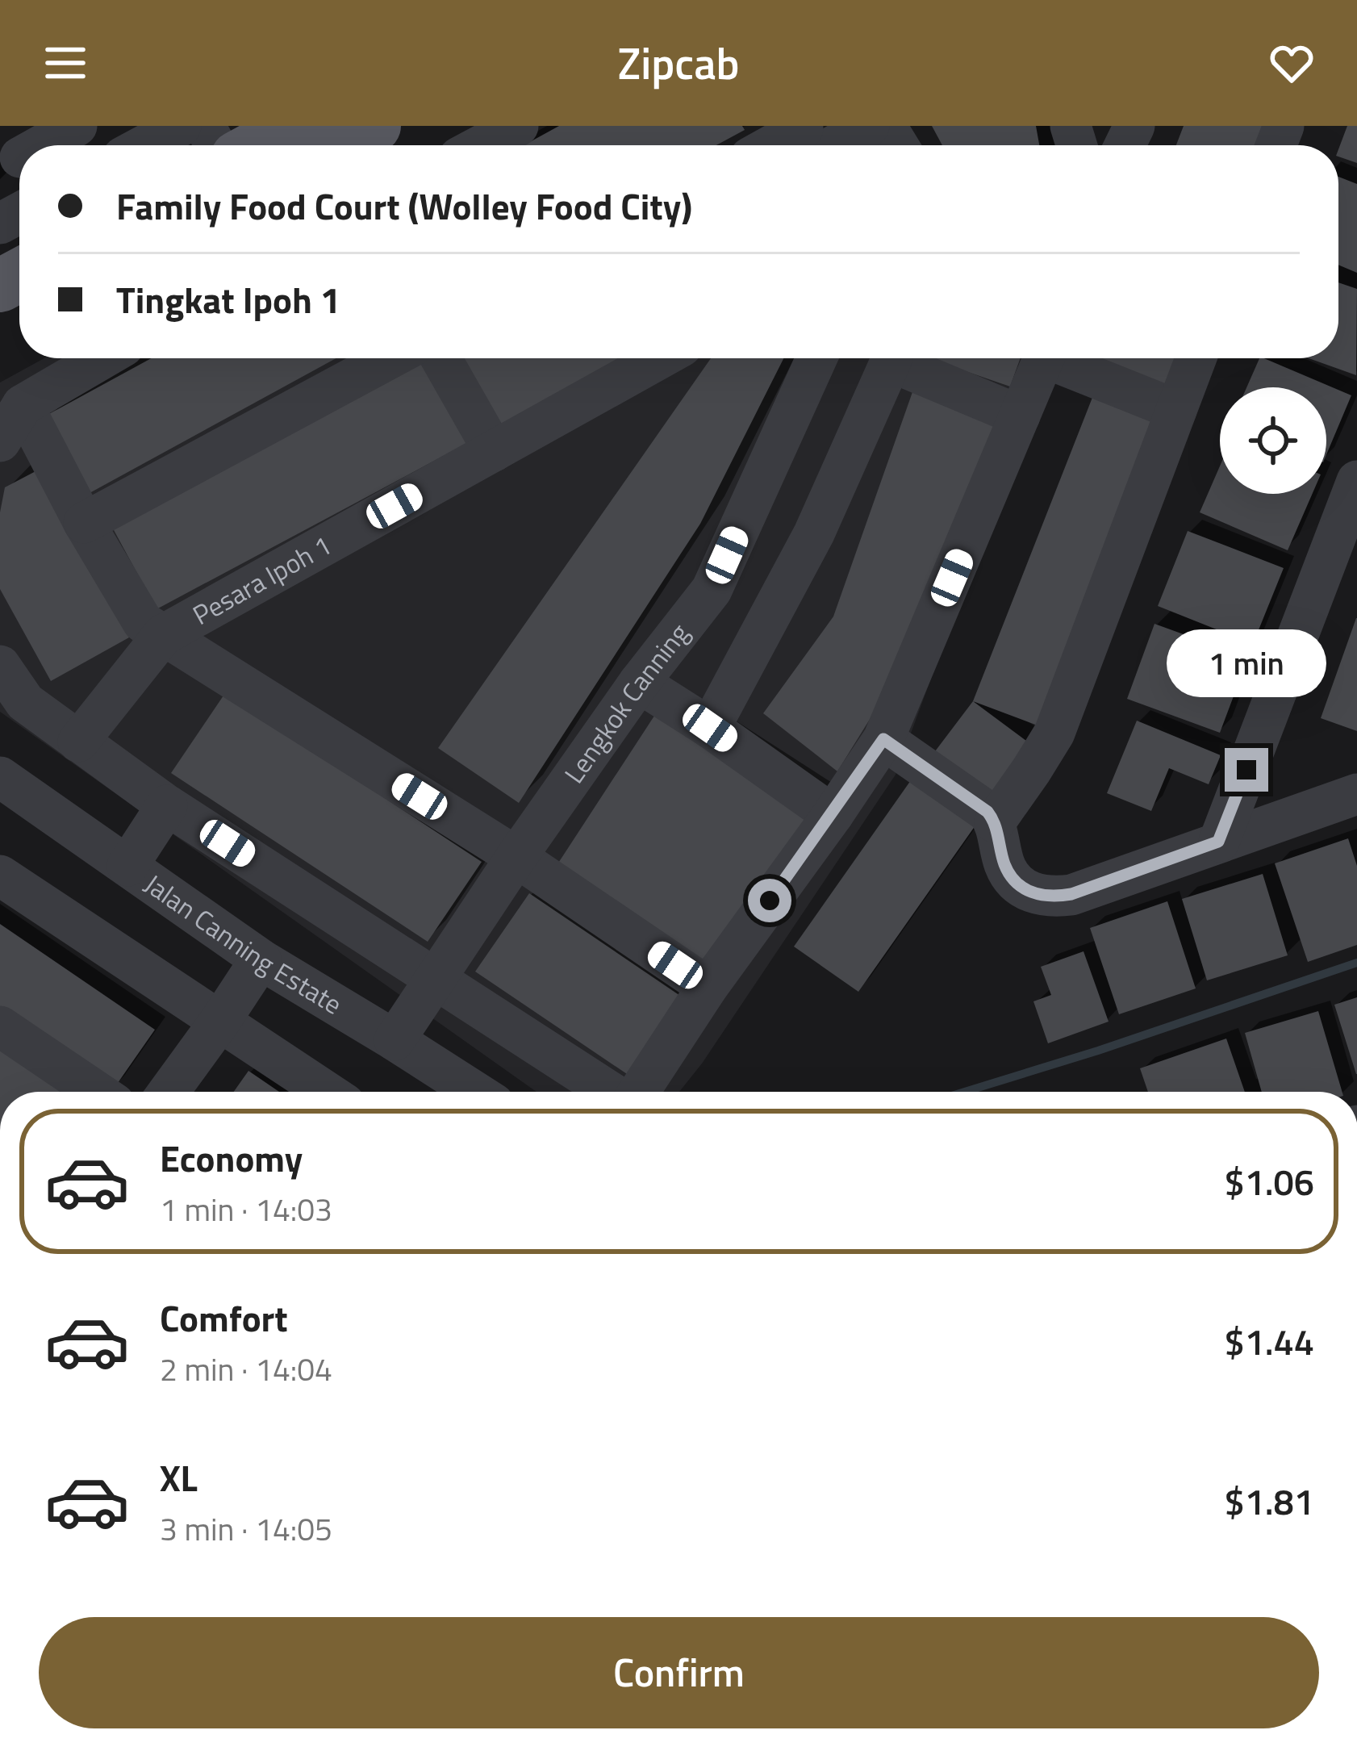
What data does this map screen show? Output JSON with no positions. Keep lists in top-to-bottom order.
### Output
{
  "streets": {
    "street": ["Pesara Ipoh 1", "Lengkok Canning", "Jalan Canning Estate"]
  },
  "crossings": [
    ["Lengkok Canning", "Jalan Canning Estate"]
  ],
  "page": {
    "header": "Zipcab",
    "banner": ["Family Food Court (Wolley Food City)", "Tingkat Ipoh 1"],
    "bubble": "1 min",
    "list": [
      {
        "name": "Economy",
        "note": "1 min · 14:03",
        "value": "$1.06"
      },
      {
        "name": "Comfort",
        "note": "2 min · 14:04",
        "value": "$1.44"
      },
      {
        "name": "XL",
        "note": "3 min · 14:05",
        "value": "$1.81"
      }
    ],
    "buttons": "Confirm"
  }
}
